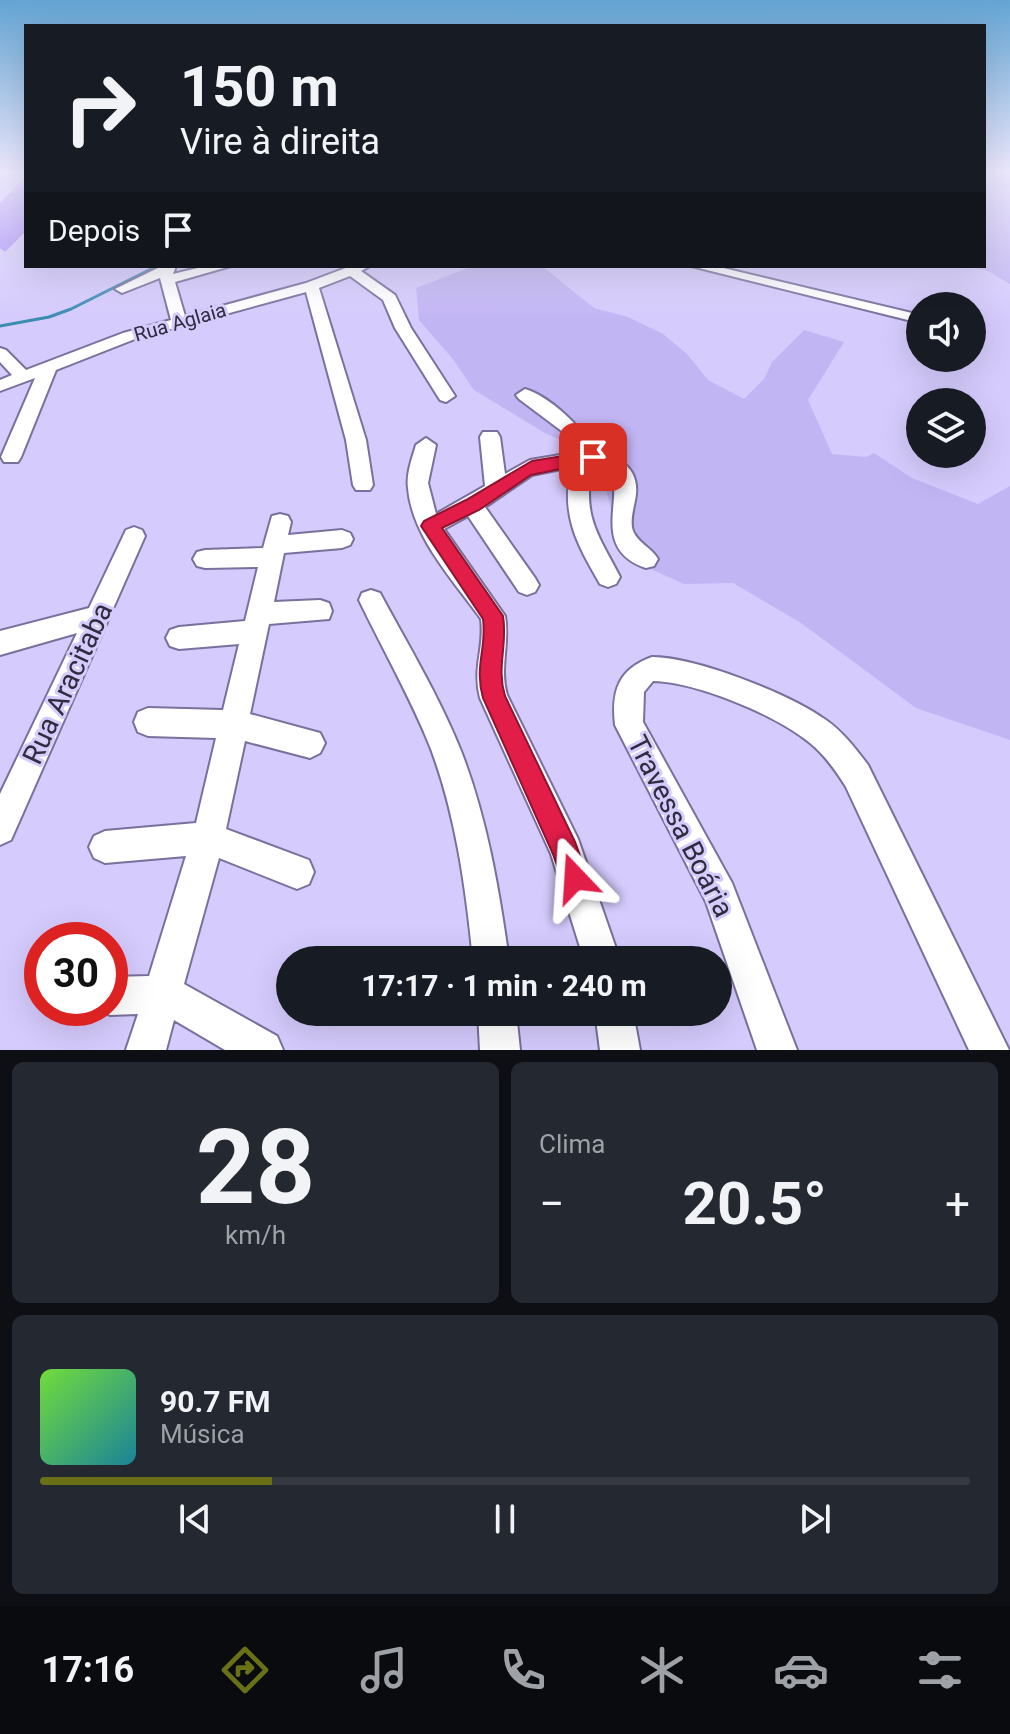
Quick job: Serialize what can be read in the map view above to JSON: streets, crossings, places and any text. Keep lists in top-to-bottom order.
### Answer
{
  "streets": {
    "street": ["Rua Aglaia", "Rua Aracitaba", "Travessa Boária"]
  },
  "page": {
    "turn": ["150 m", "Vire à direita"],
    "then": "Depois",
    "limit": "30",
    "trip": "17:17 · 1 min · 240 m",
    "tile": [
      ["28", "km/h"],
      "Clima"
    ],
    "heat": ["−", "20.5°", "+"],
    "song": ["90.7 FM", "Música"],
    "tabs": "17:16"
  }
}
